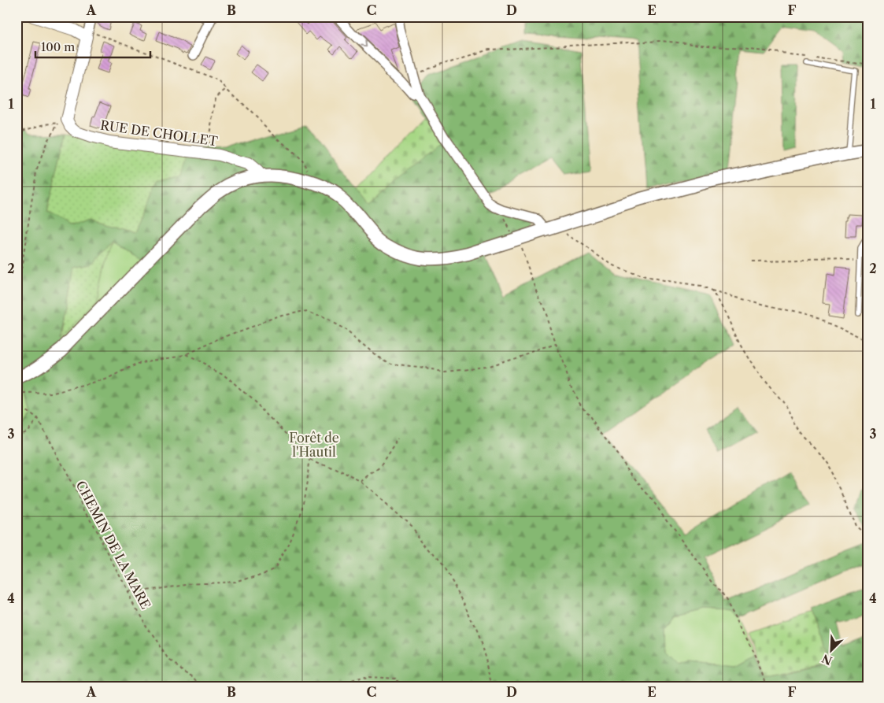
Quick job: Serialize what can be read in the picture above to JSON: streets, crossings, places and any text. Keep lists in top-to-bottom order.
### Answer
{
  "streets": {
    "street": ["RUE DE CHOLLET"],
    "path": ["CHEMIN DE LA MARE"]
  },
  "parks": ["Forêt de l'Hautil"],
  "scale_bar": "100 m",
  "north": "bottom left",
  "grid": {
    "columns": [
      "A",
      "B",
      "C",
      "D",
      "E",
      "F"
    ],
    "rows": [
      "1",
      "2",
      "3",
      "4"
    ]
  }
}
